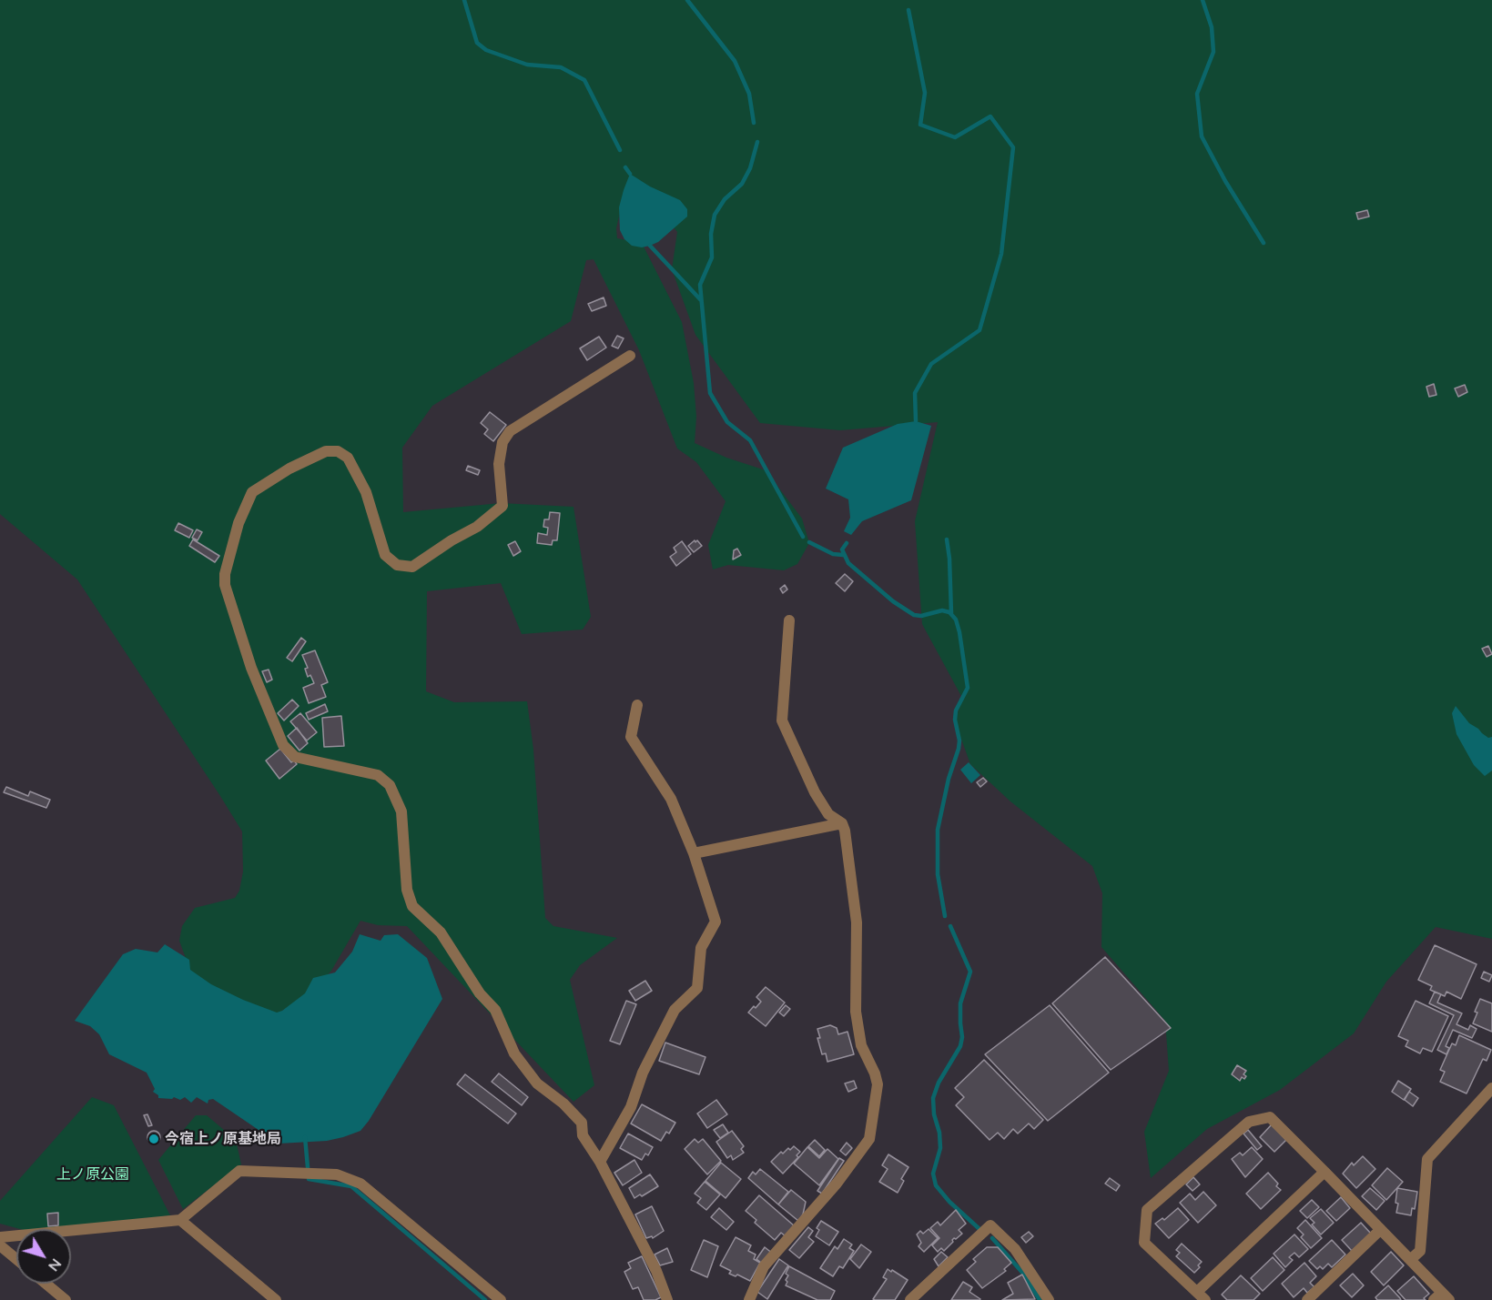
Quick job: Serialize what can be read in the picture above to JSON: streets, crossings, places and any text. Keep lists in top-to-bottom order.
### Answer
{
  "parks": ["上ノ原公園"],
  "places": ["今宿上ノ原基地局"],
  "north": "bottom right"
}
